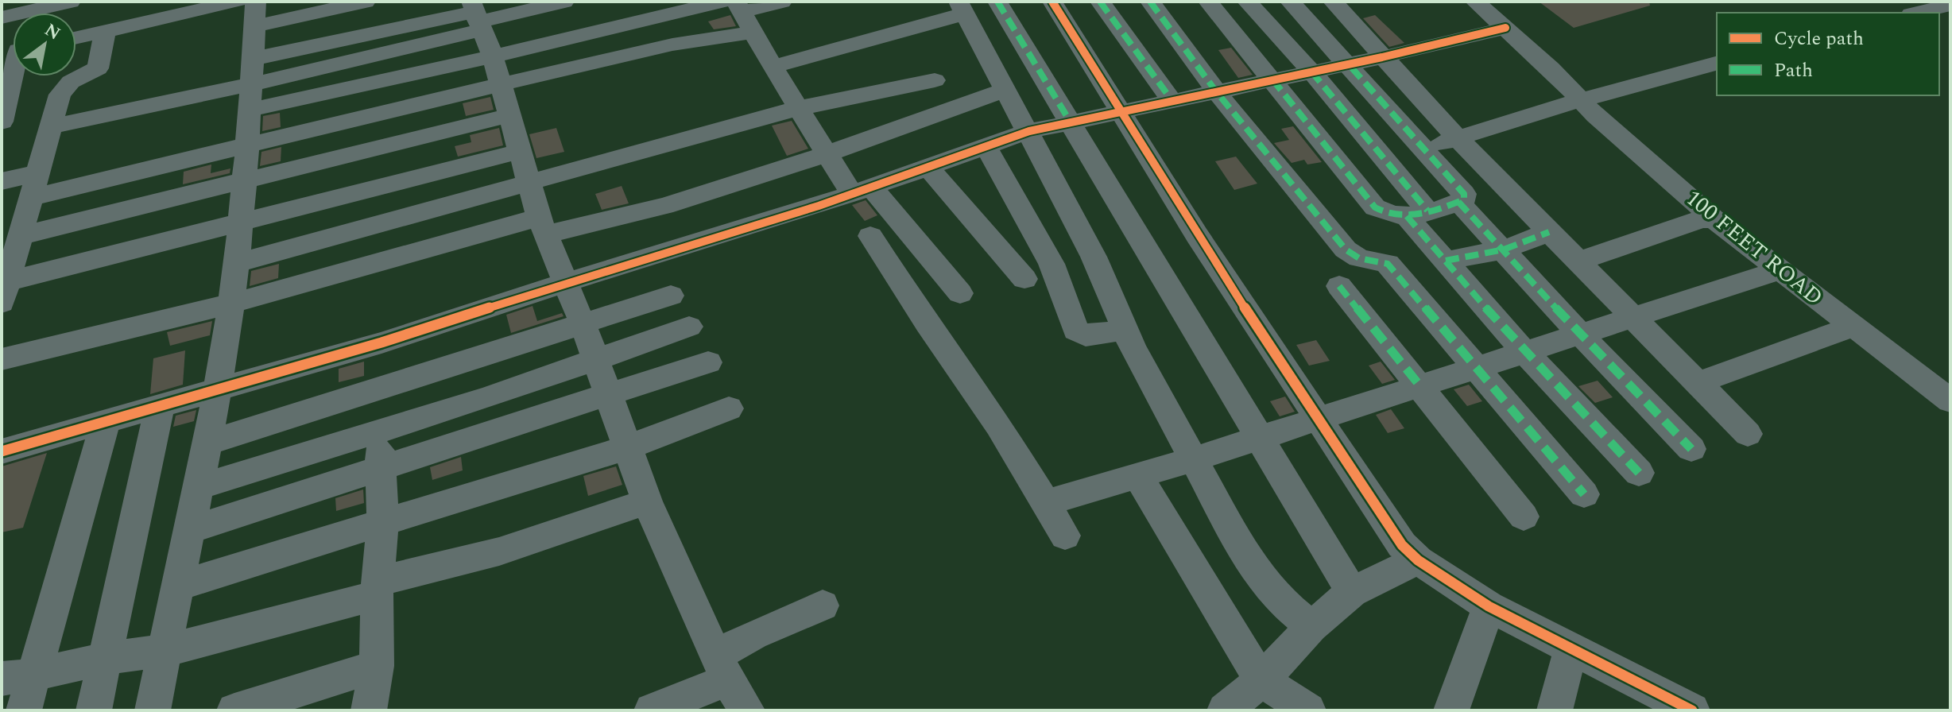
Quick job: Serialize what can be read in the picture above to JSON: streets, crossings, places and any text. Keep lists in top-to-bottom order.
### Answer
{
  "streets": {
    "street": ["100 FEET ROAD"]
  },
  "legend": ["Cycle path", "Path"],
  "north": "top right"
}
